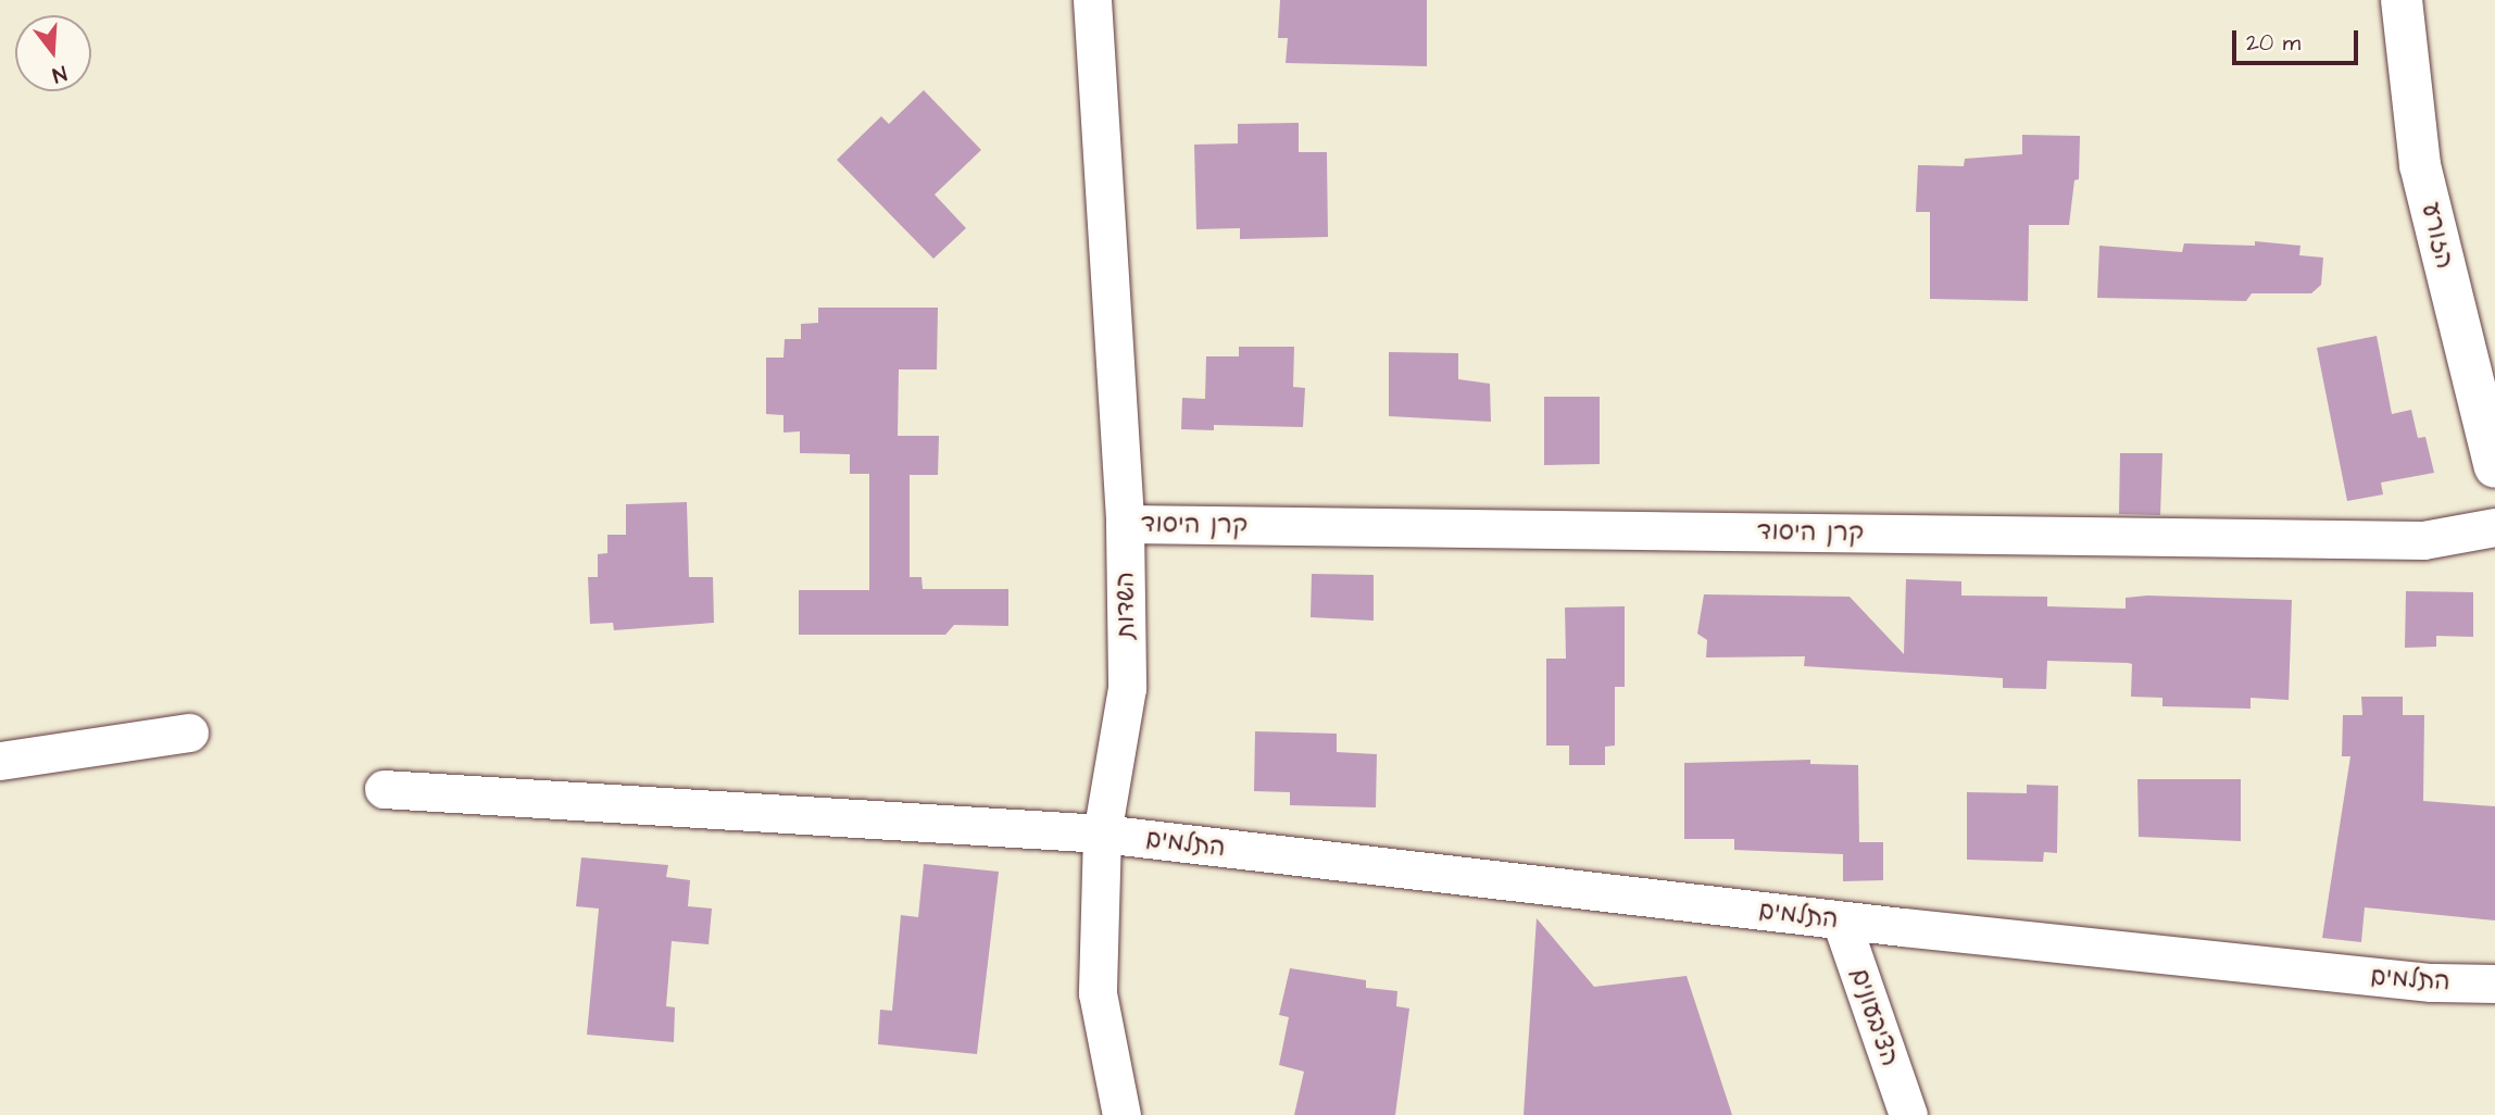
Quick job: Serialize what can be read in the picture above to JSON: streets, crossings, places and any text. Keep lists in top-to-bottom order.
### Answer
{
  "streets": {
    "street": [
      "הזורע",
      "קרן היסוד",
      "השדות",
      "התלמים",
      "הציבעונים"
    ]
  },
  "crossings": [
    ["קרן היסוד", "השדות"],
    ["השדות", "התלמים"],
    ["התלמים", "הציבעונים"]
  ],
  "scale_bar": "20 m",
  "north": "bottom"
}
